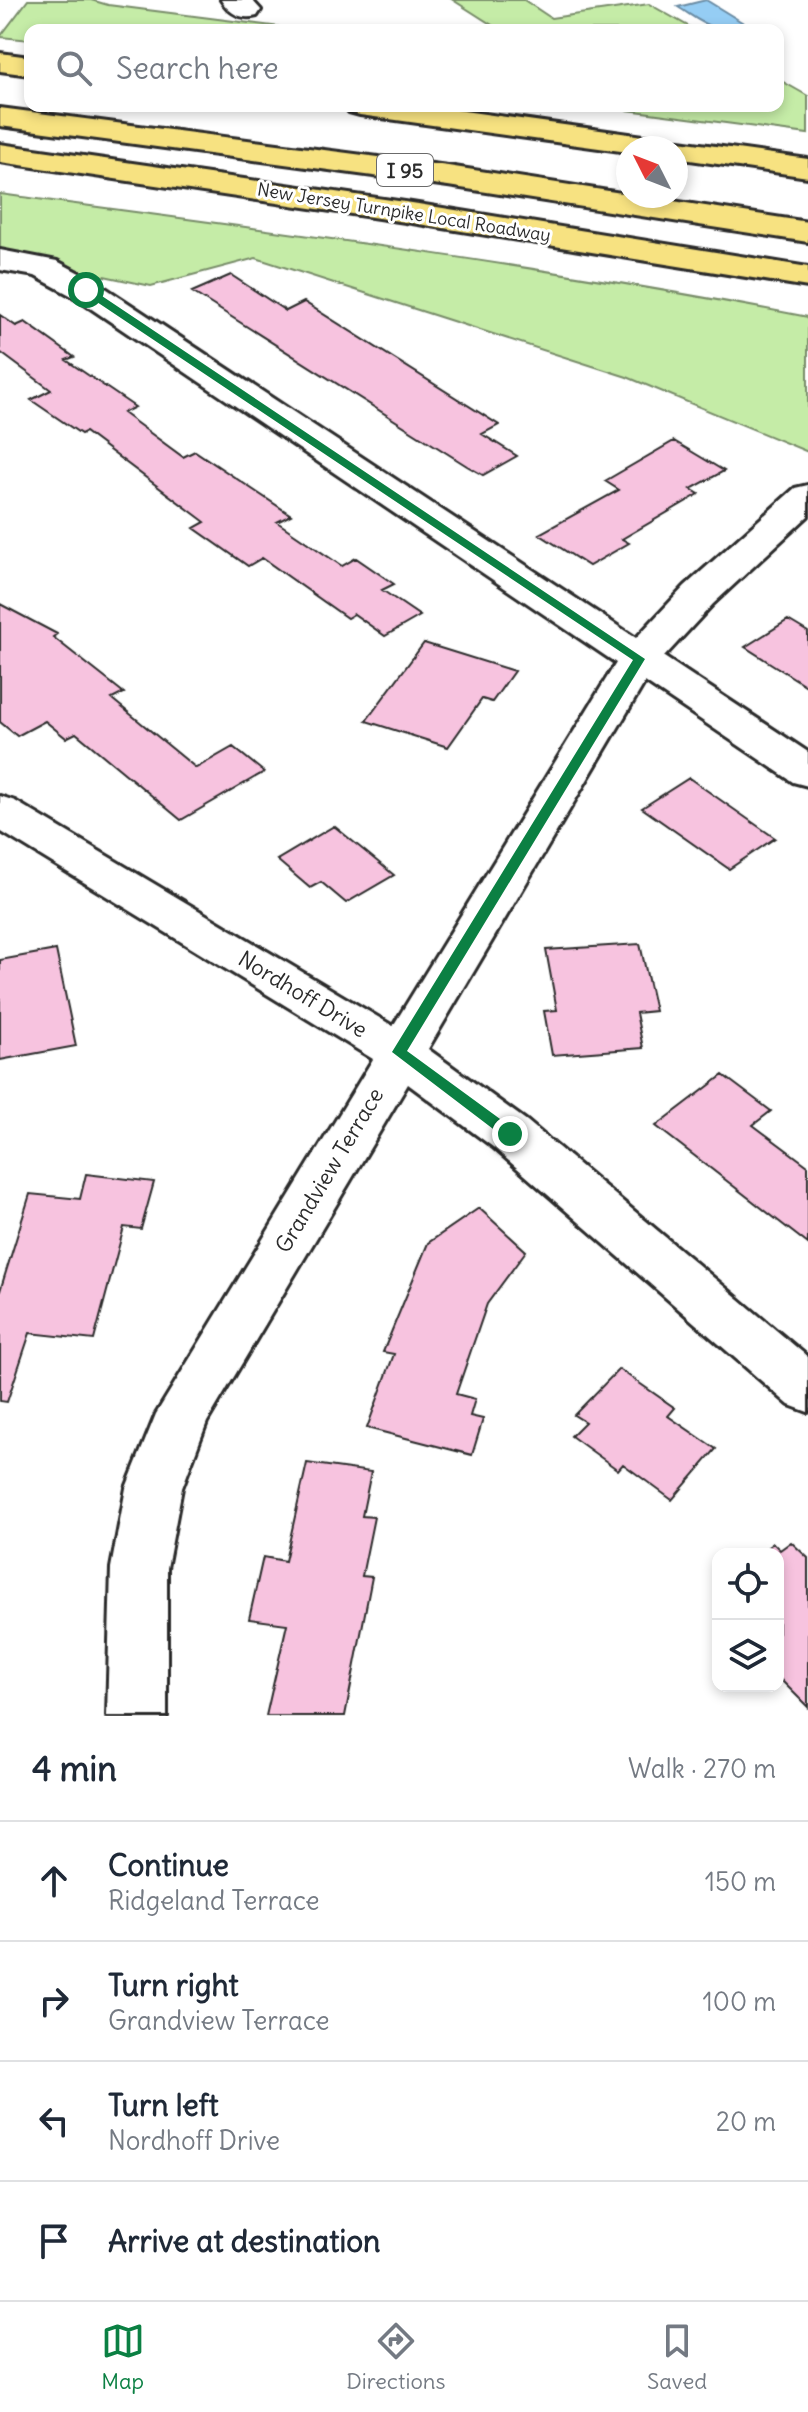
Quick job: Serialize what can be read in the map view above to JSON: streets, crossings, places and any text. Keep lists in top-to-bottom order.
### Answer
{
  "streets": {
    "highway": ["I 95", "New Jersey Turnpike Local Roadway"],
    "street": ["Nordhoff Drive", "Grandview Terrace"]
  },
  "crossings": [
    ["Nordhoff Drive", "Grandview Terrace"]
  ],
  "north": "top left",
  "page": {
    "search": "Search here",
    "heading": ["4 min", "Walk · 270 m"],
    "list": [
      ["Continue", "Ridgeland Terrace", "150 m"],
      ["Turn right", "Grandview Terrace", "100 m"],
      ["Turn left", "Nordhoff Drive", "20 m"],
      "Arrive at destination"
    ],
    "nav": ["Map", "Directions", "Saved"]
  }
}
